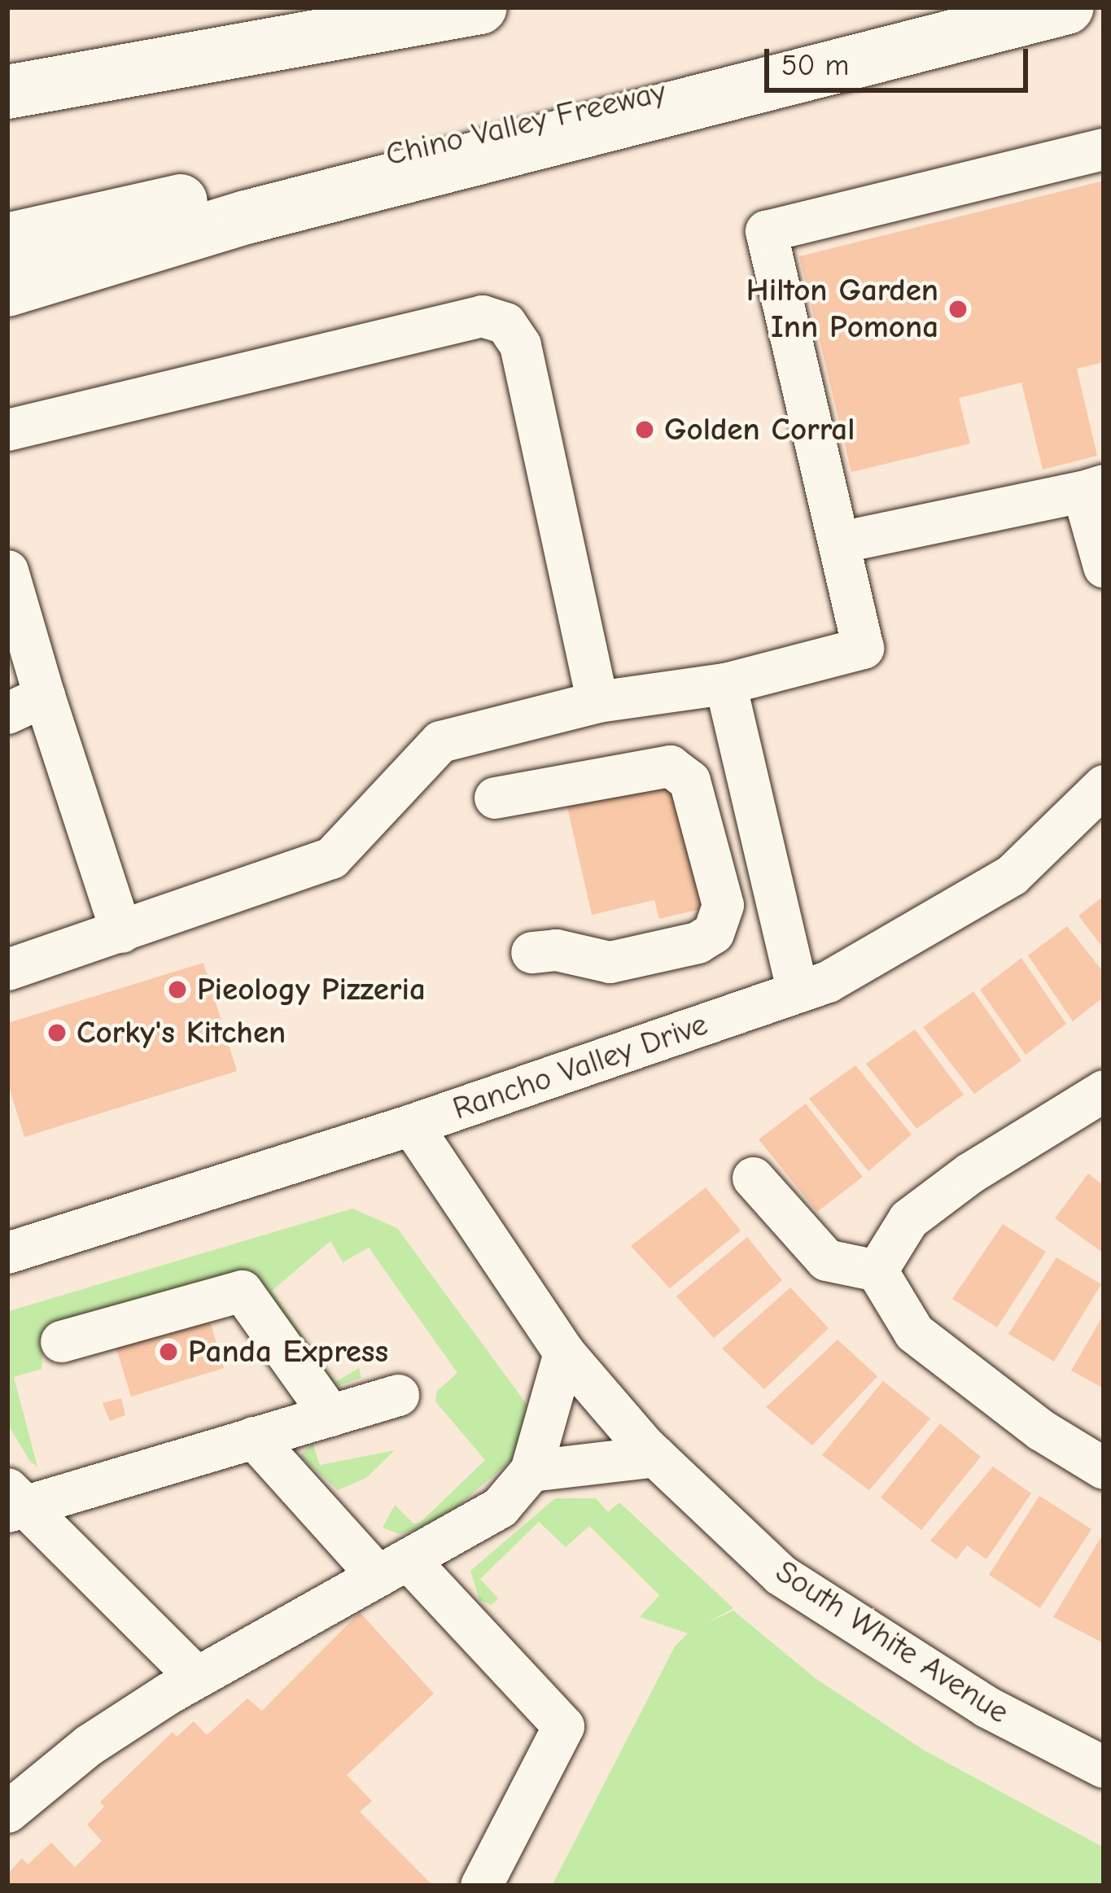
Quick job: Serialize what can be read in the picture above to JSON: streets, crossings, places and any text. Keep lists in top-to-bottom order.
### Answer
{
  "streets": {
    "highway": ["Chino Valley Freeway"],
    "street": ["Rancho Valley Drive", "South White Avenue"]
  },
  "crossings": [
    ["Rancho Valley Drive", "South White Avenue"]
  ],
  "places": [
    "Hilton Garden Inn Pomona",
    "Golden Corral",
    "Pieology Pizzeria",
    "Corky's Kitchen",
    "Panda Express"
  ],
  "scale_bar": "50 m"
}
